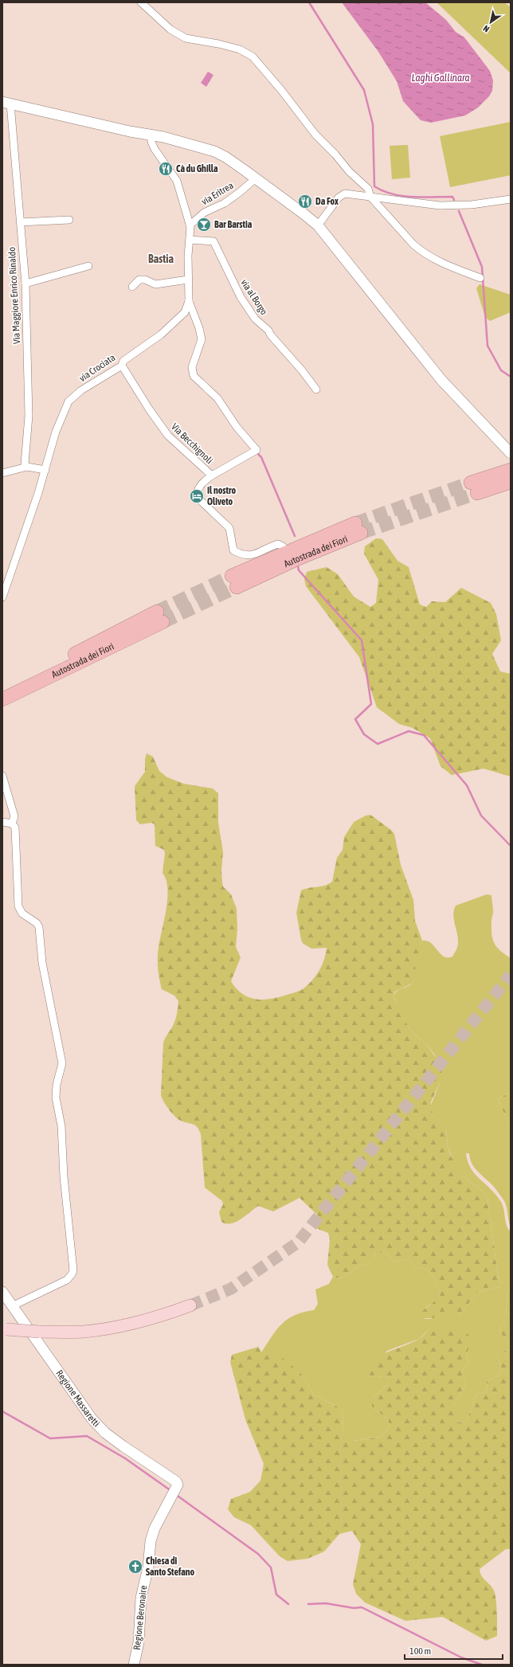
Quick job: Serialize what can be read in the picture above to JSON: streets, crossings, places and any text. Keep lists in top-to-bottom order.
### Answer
{
  "streets": {
    "highway": ["Autostrada dei Fiori"],
    "main road": ["Regione Massaretti", "Regione Beronaire"],
    "street": [
      "via Eritrea",
      "Via Maggiore Enrico Rinaldo",
      "via al Borgo",
      "via Crociata",
      "Via Becchignoli"
    ]
  },
  "crossings": [
    ["via Crociata", "Via Becchignoli"],
    ["Regione Massaretti", "Regione Beronaire"]
  ],
  "districts": ["Bastia"],
  "water": ["Laghi Gallinara"],
  "places": {
    "restaurant": ["Cà du Ghilla", "Da Fox"],
    "bar": ["Bar Barstia"],
    "hotel": ["Il nostro Oliveto"],
    "church": ["Chiesa di Santo Stefano"]
  },
  "scale_bar": "100 m",
  "north": "bottom left"
}
